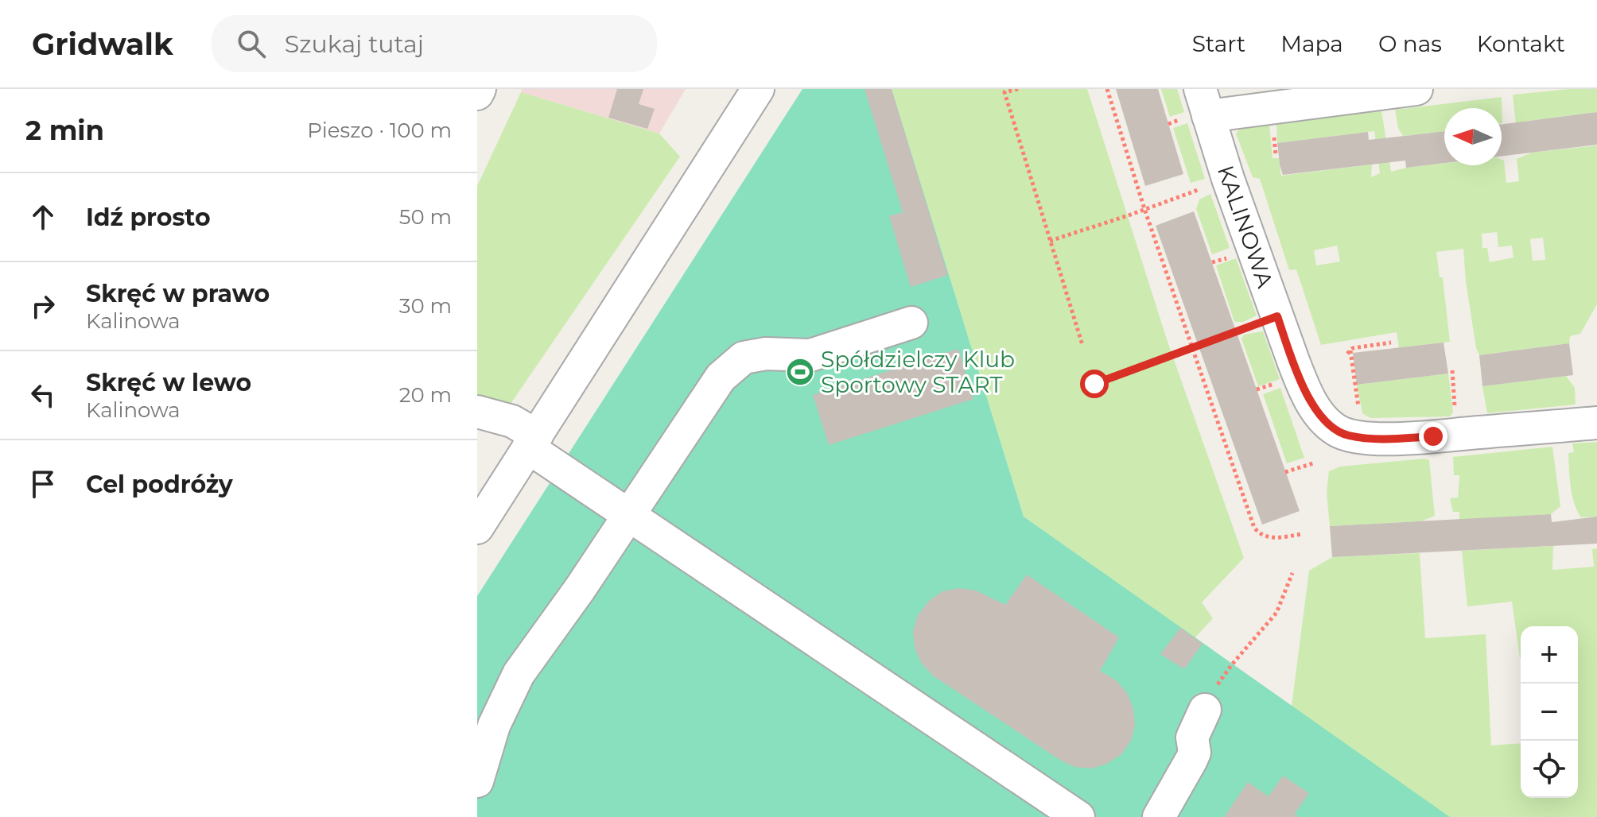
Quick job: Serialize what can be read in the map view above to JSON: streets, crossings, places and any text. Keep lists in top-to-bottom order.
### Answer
{
  "streets": {
    "street": ["KALINOWA"]
  },
  "places": {
    "sports": ["Spółdzielczy Klub Sportowy START"]
  },
  "north": "left",
  "page": {
    "header": "Gridwalk",
    "search": "Szukaj tutaj",
    "nav": [
      "Start",
      "Mapa",
      "O nas",
      "Kontakt"
    ],
    "heading": ["2 min", "Pieszo · 100 m"],
    "list": [
      ["Idź prosto", "50 m"],
      ["Skręć w prawo", "Kalinowa", "30 m"],
      ["Skręć w lewo", "Kalinowa", "20 m"],
      "Cel podróży"
    ],
    "map_buttons": ["+", "−"]
  }
}
